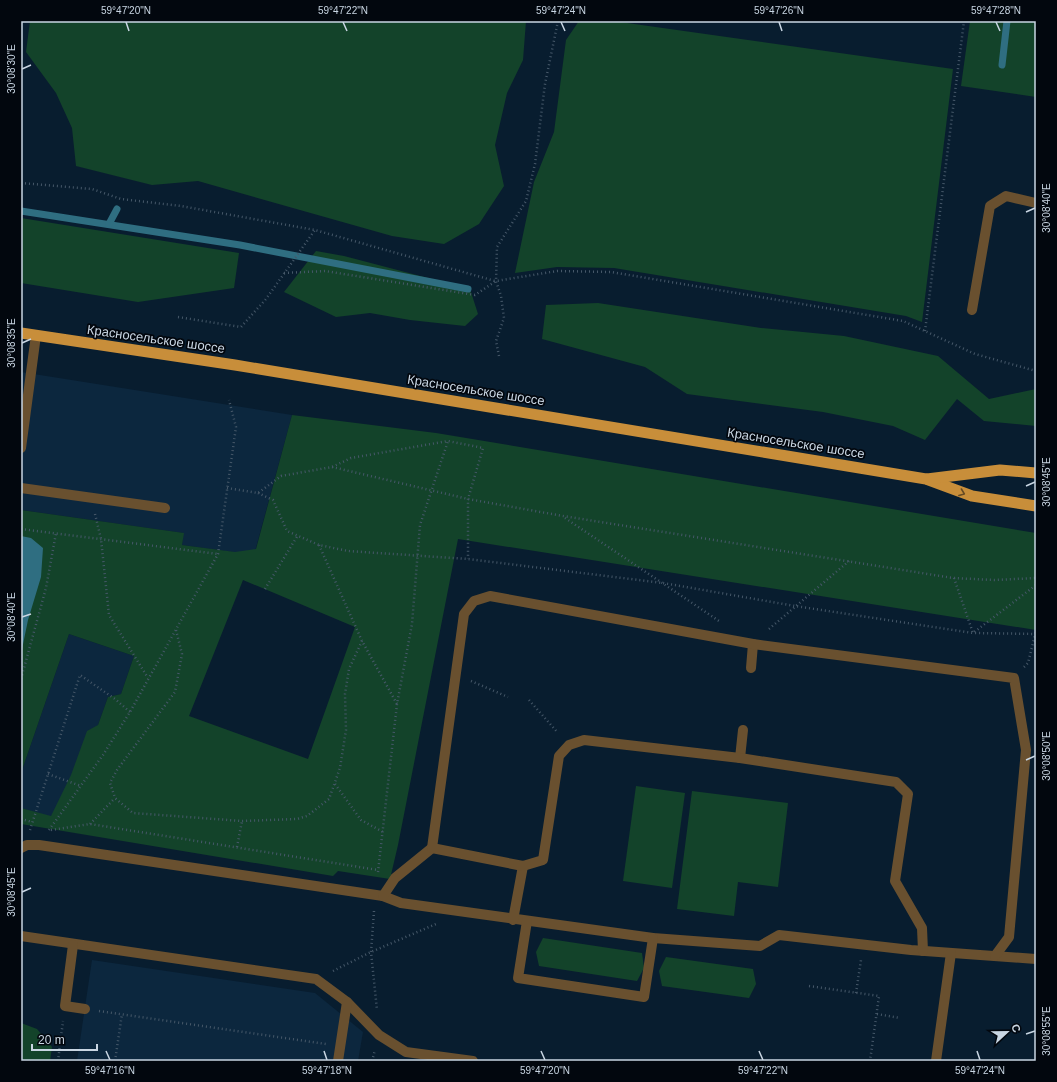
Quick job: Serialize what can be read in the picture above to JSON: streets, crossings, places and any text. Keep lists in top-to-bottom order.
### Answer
{
  "streets": {
    "highway": ["Красносельское шоссе"]
  },
  "scale_bar": "20 m",
  "north": "right",
  "coordinates": [
    "59°47'20\"N",
    "59°47'22\"N",
    "59°47'24\"N",
    "59°47'26\"N",
    "59°47'28\"N",
    "30°08'30\"E",
    "30°08'40\"E",
    "30°08'35\"E",
    "30°08'45\"E",
    "30°08'50\"E",
    "30°08'55\"E",
    "59°47'16\"N",
    "59°47'18\"N"
  ]
}
